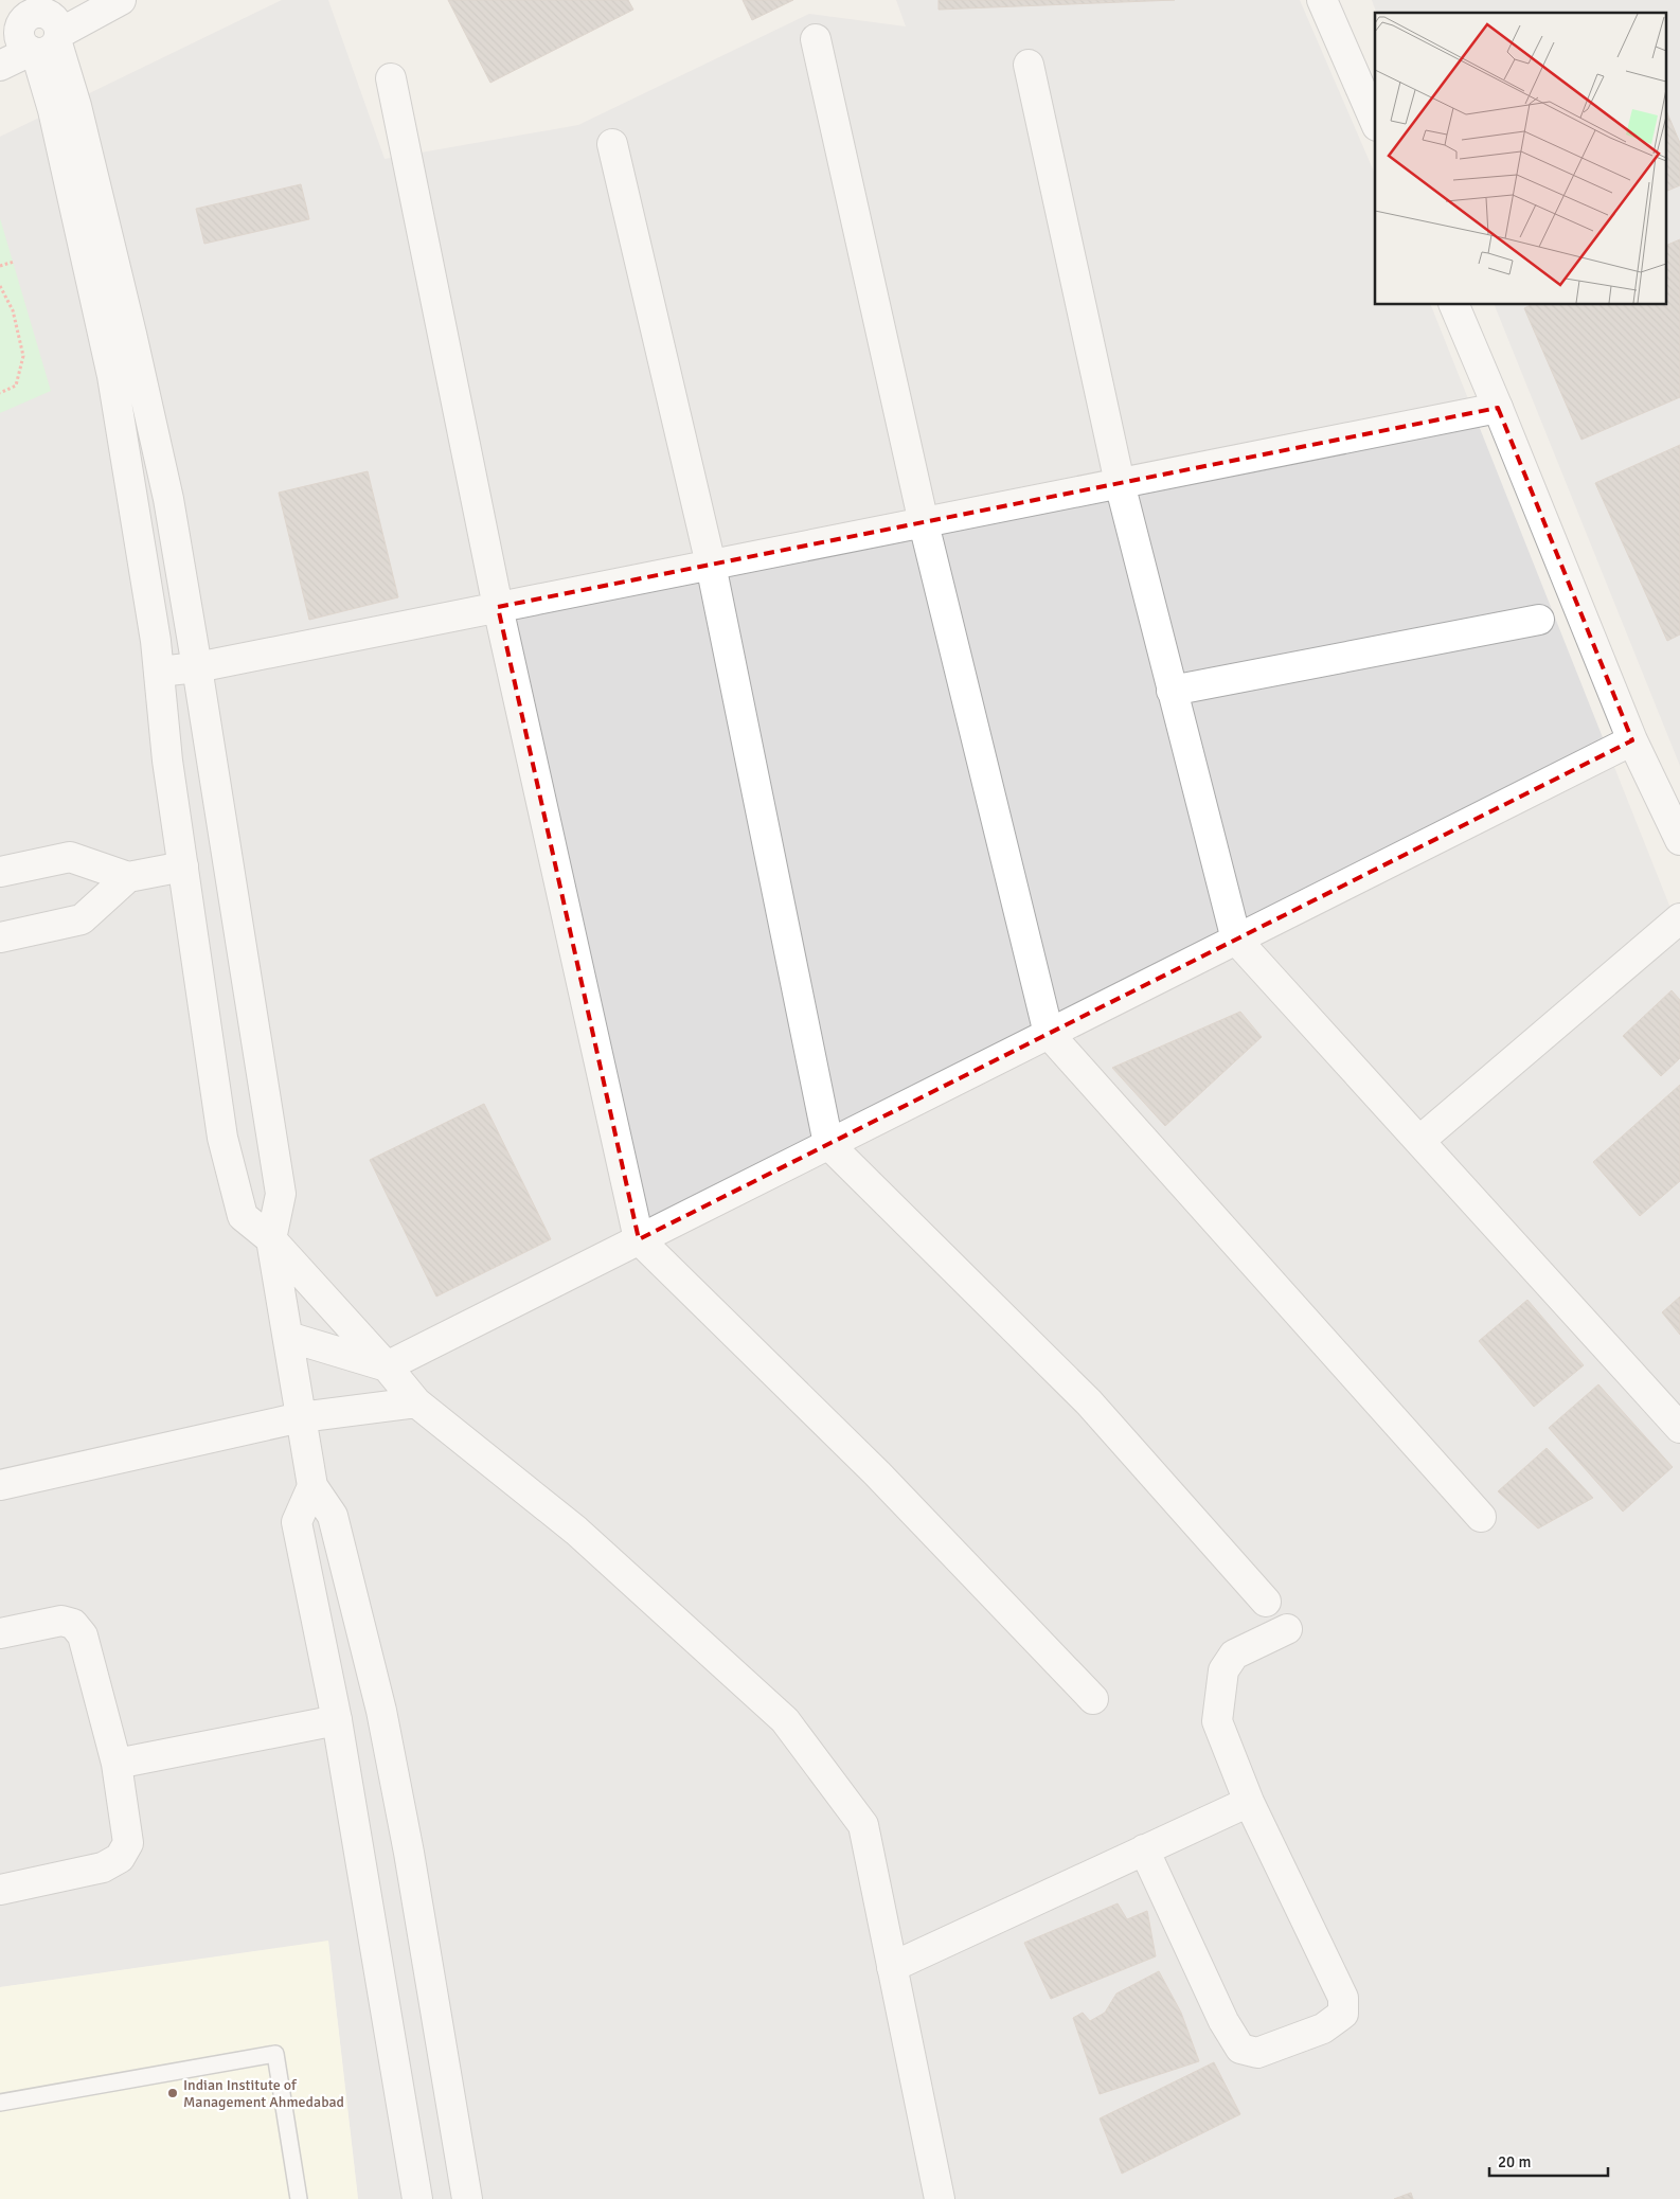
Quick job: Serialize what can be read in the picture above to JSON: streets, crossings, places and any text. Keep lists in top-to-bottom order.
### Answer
{
  "places": ["Indian Institute of Management Ahmedabad"],
  "scale_bar": "20 m"
}
